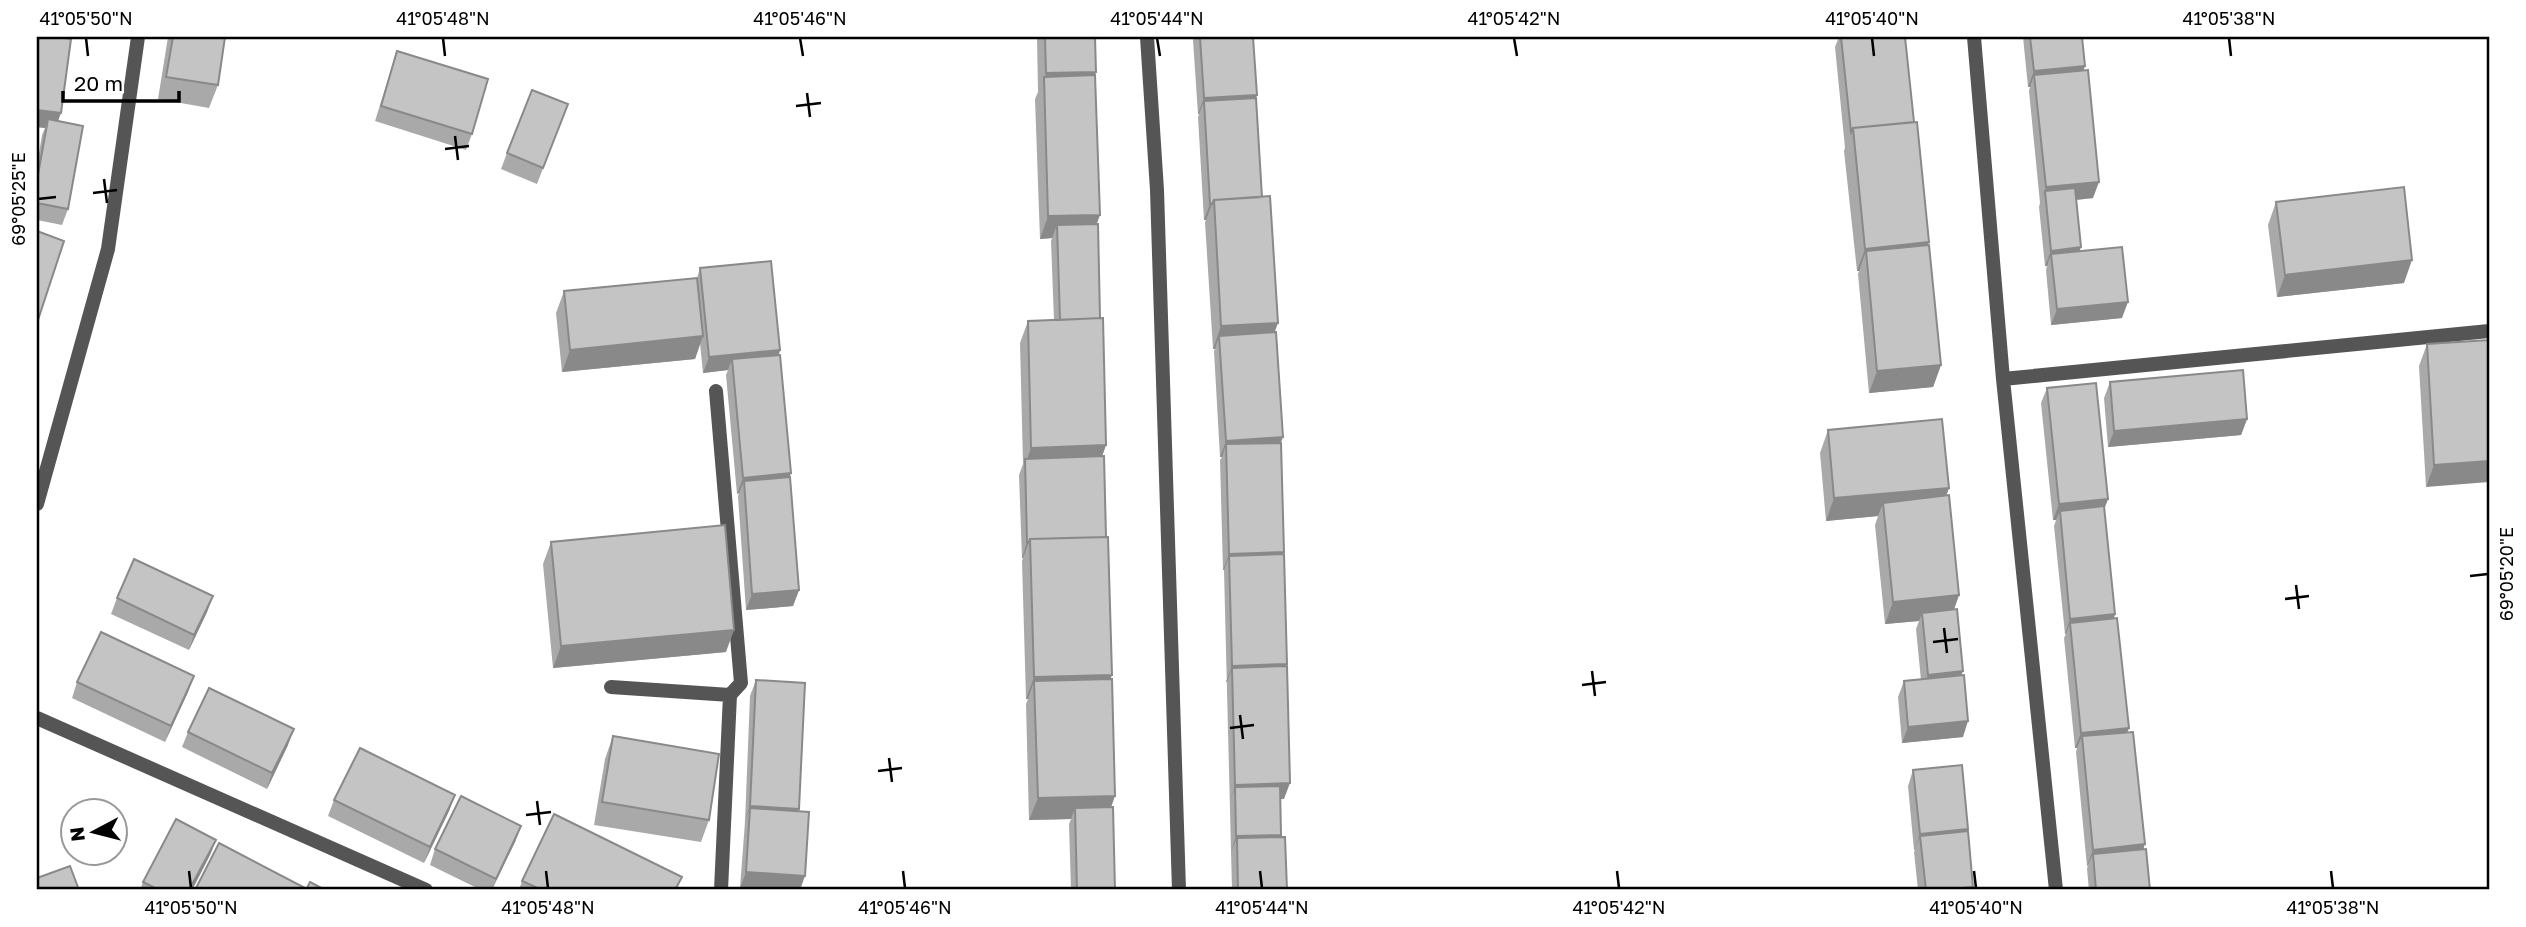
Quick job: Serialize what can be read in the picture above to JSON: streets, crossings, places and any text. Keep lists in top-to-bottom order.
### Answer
{
  "scale_bar": "20 m",
  "north": "left",
  "coordinates": [
    "41°05'50\"N",
    "41°05'48\"N",
    "41°05'46\"N",
    "41°05'44\"N",
    "41°05'42\"N",
    "41°05'40\"N",
    "41°05'38\"N",
    "69°05'25\"E",
    "69°05'20\"E"
  ]
}
